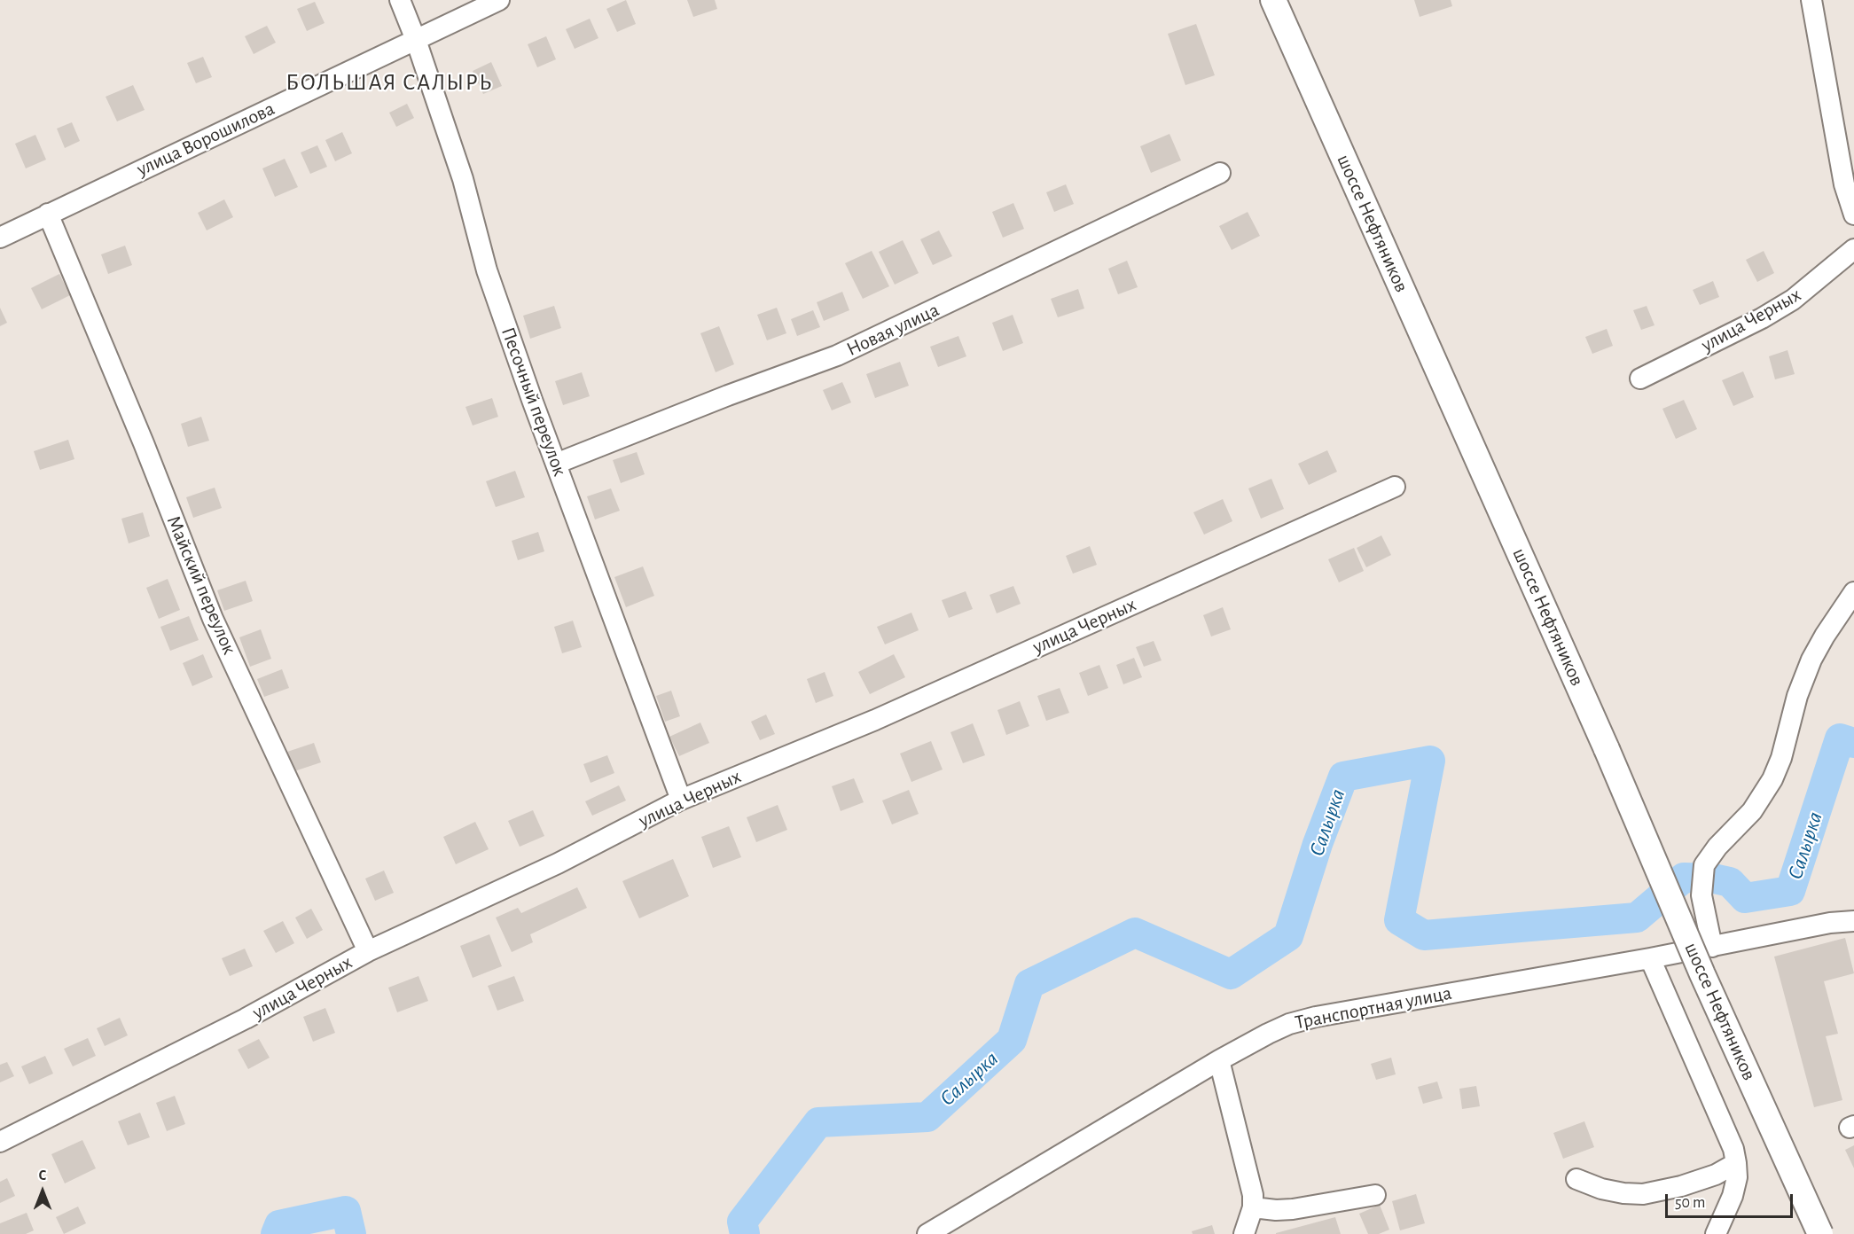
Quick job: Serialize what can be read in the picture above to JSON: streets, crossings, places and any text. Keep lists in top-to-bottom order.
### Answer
{
  "streets": {
    "main road": ["шоссе Нефтяников"],
    "street": [
      "улица Ворошилова",
      "улица Черных",
      "Новая улица",
      "Песочный переулок",
      "Майский переулок",
      "Транспортная улица"
    ]
  },
  "crossings": [
    ["улица Ворошилова", "Песочный переулок"],
    ["улица Ворошилова", "Майский переулок"],
    ["улица Черных", "Песочный переулок"],
    ["улица Черных", "Майский переулок"],
    ["Новая улица", "Песочный переулок"]
  ],
  "districts": ["БОЛЬШАЯ САЛЫРЬ"],
  "water": ["Салырка"],
  "scale_bar": "50 m",
  "north": "top"
}
